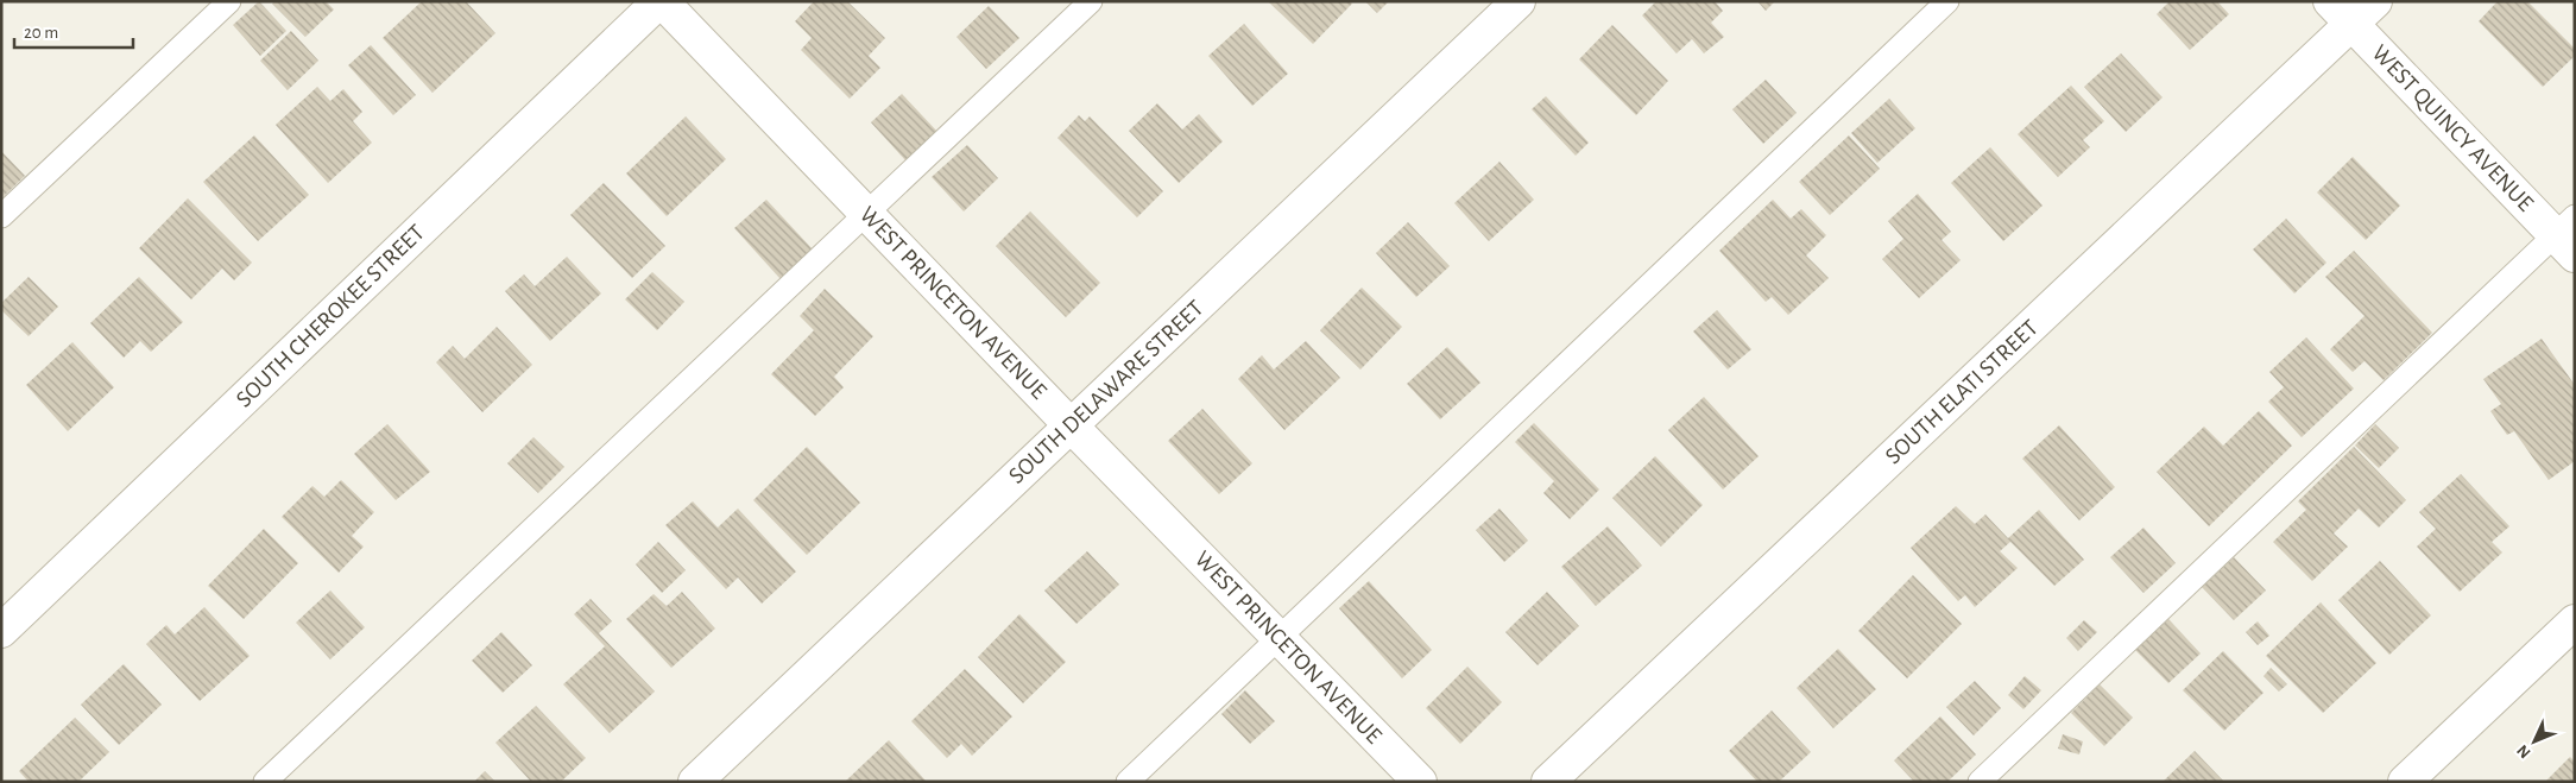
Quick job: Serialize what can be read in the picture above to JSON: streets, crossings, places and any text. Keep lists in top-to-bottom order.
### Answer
{
  "streets": {
    "street": [
      "WEST QUINCY AVENUE",
      "WEST PRINCETON AVENUE",
      "SOUTH CHEROKEE STREET",
      "SOUTH DELAWARE STREET",
      "SOUTH ELATI STREET"
    ]
  },
  "crossings": [
    ["WEST QUINCY AVENUE", "SOUTH ELATI STREET"],
    ["WEST PRINCETON AVENUE", "SOUTH CHEROKEE STREET"],
    ["WEST PRINCETON AVENUE", "SOUTH DELAWARE STREET"]
  ],
  "scale_bar": "20 m",
  "north": "bottom left"
}
